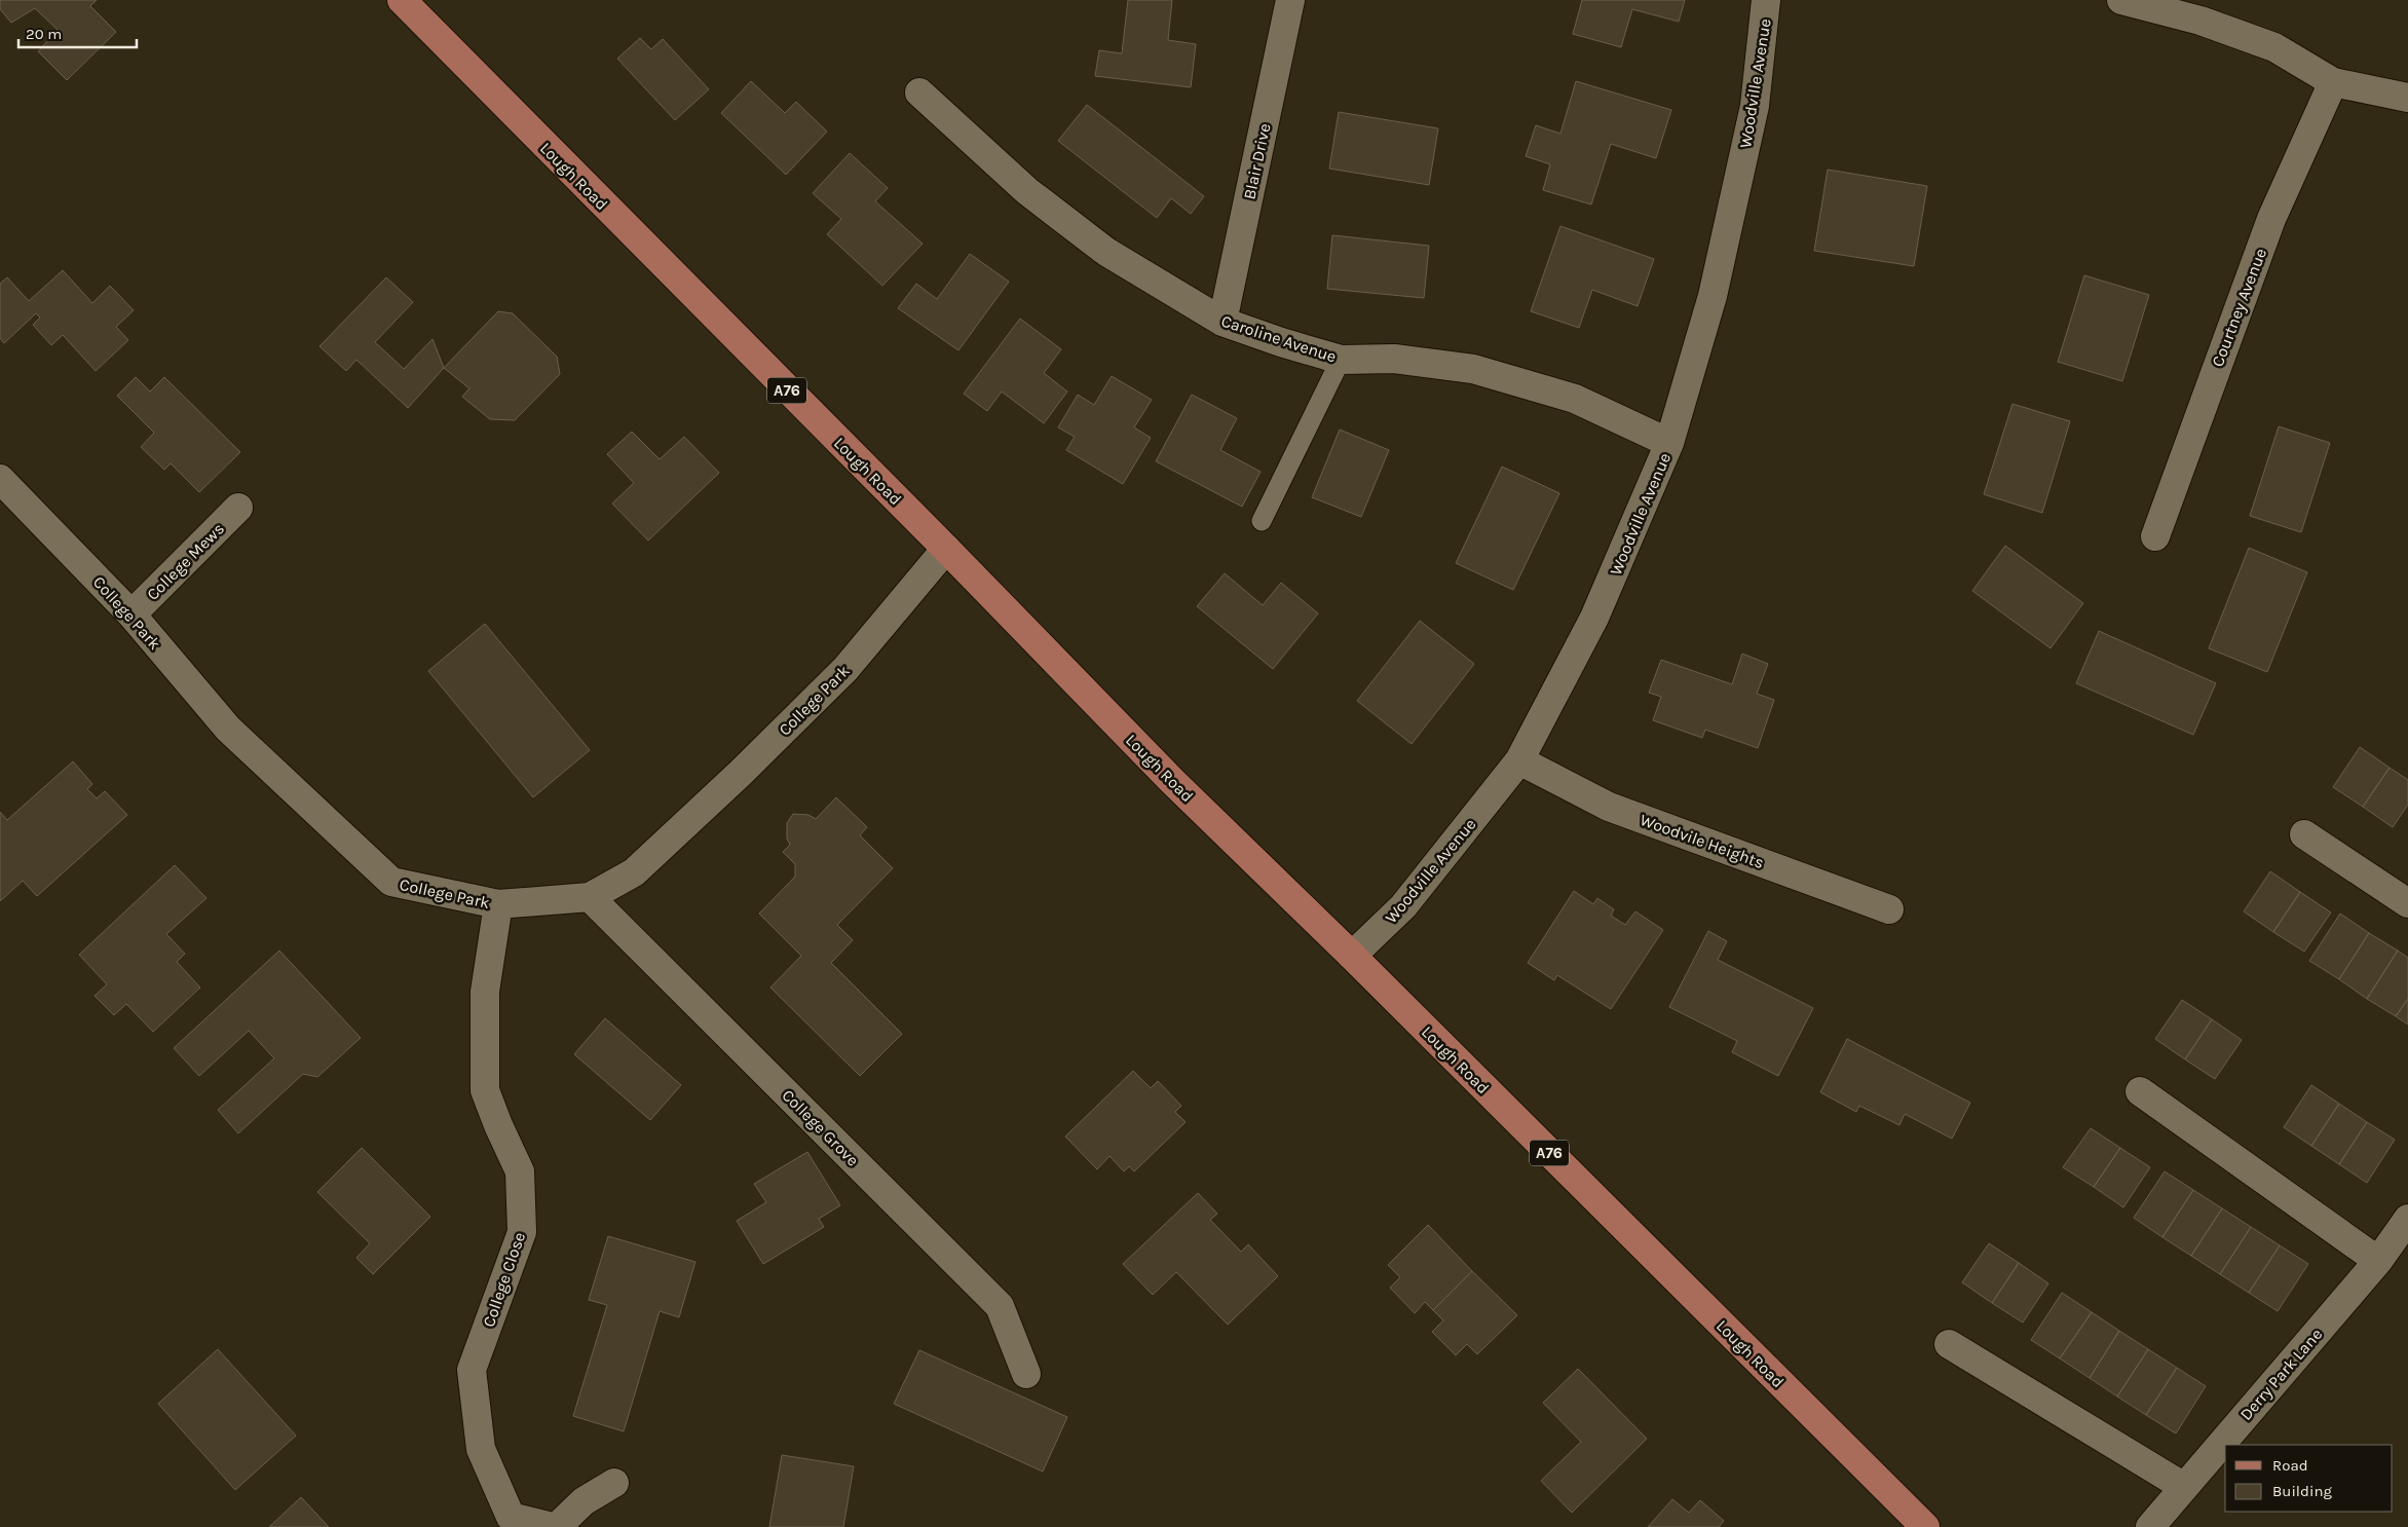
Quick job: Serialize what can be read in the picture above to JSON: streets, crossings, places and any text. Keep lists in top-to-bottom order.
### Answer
{
  "streets": {
    "main road": ["Lough Road", "A76"],
    "street": [
      "Woodville Avenue",
      "Blair Drive",
      "Courtney Avenue",
      "Caroline Avenue",
      "College Mews",
      "College Park",
      "Woodvile Heights",
      "College Grove",
      "College Close",
      "Derry Park Lane"
    ]
  },
  "crossings": [
    ["Woodville Avenue", "Lough Road"],
    ["Woodville Avenue", "Caroline Avenue"],
    ["Woodville Avenue", "Woodvile Heights"],
    ["Blair Drive", "Caroline Avenue"],
    ["Lough Road", "College Park"],
    ["College Mews", "College Park"],
    ["College Park", "College Grove"],
    ["College Park", "College Close"]
  ],
  "legend": ["Road", "Building"],
  "scale_bar": "20 m"
}
